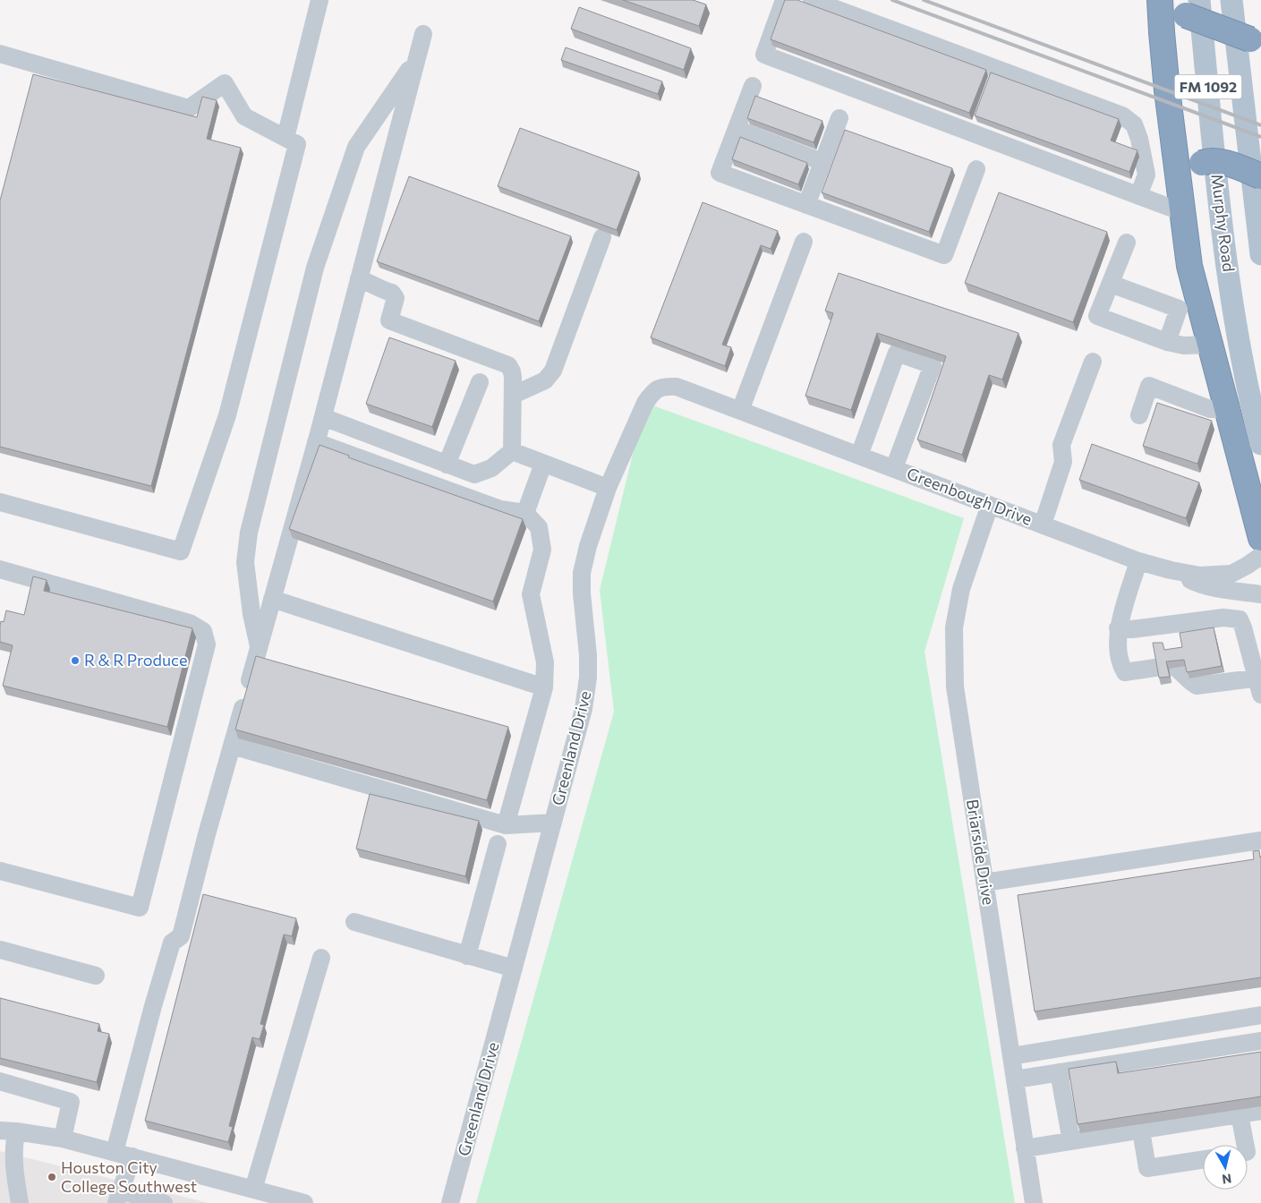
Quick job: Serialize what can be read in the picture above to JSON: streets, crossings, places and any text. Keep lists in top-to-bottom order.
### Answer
{
  "streets": {
    "main road": ["FM 1092", "Murphy Road"],
    "street": ["Greenbough Drive", "Greenland Drive", "Briarside Drive"]
  },
  "crossings": [
    ["Greenbough Drive", "Greenland Drive"],
    ["Greenbough Drive", "Briarside Drive"]
  ],
  "places": ["R & R Produce", "Houston City College Southwest"],
  "north": "bottom"
}
